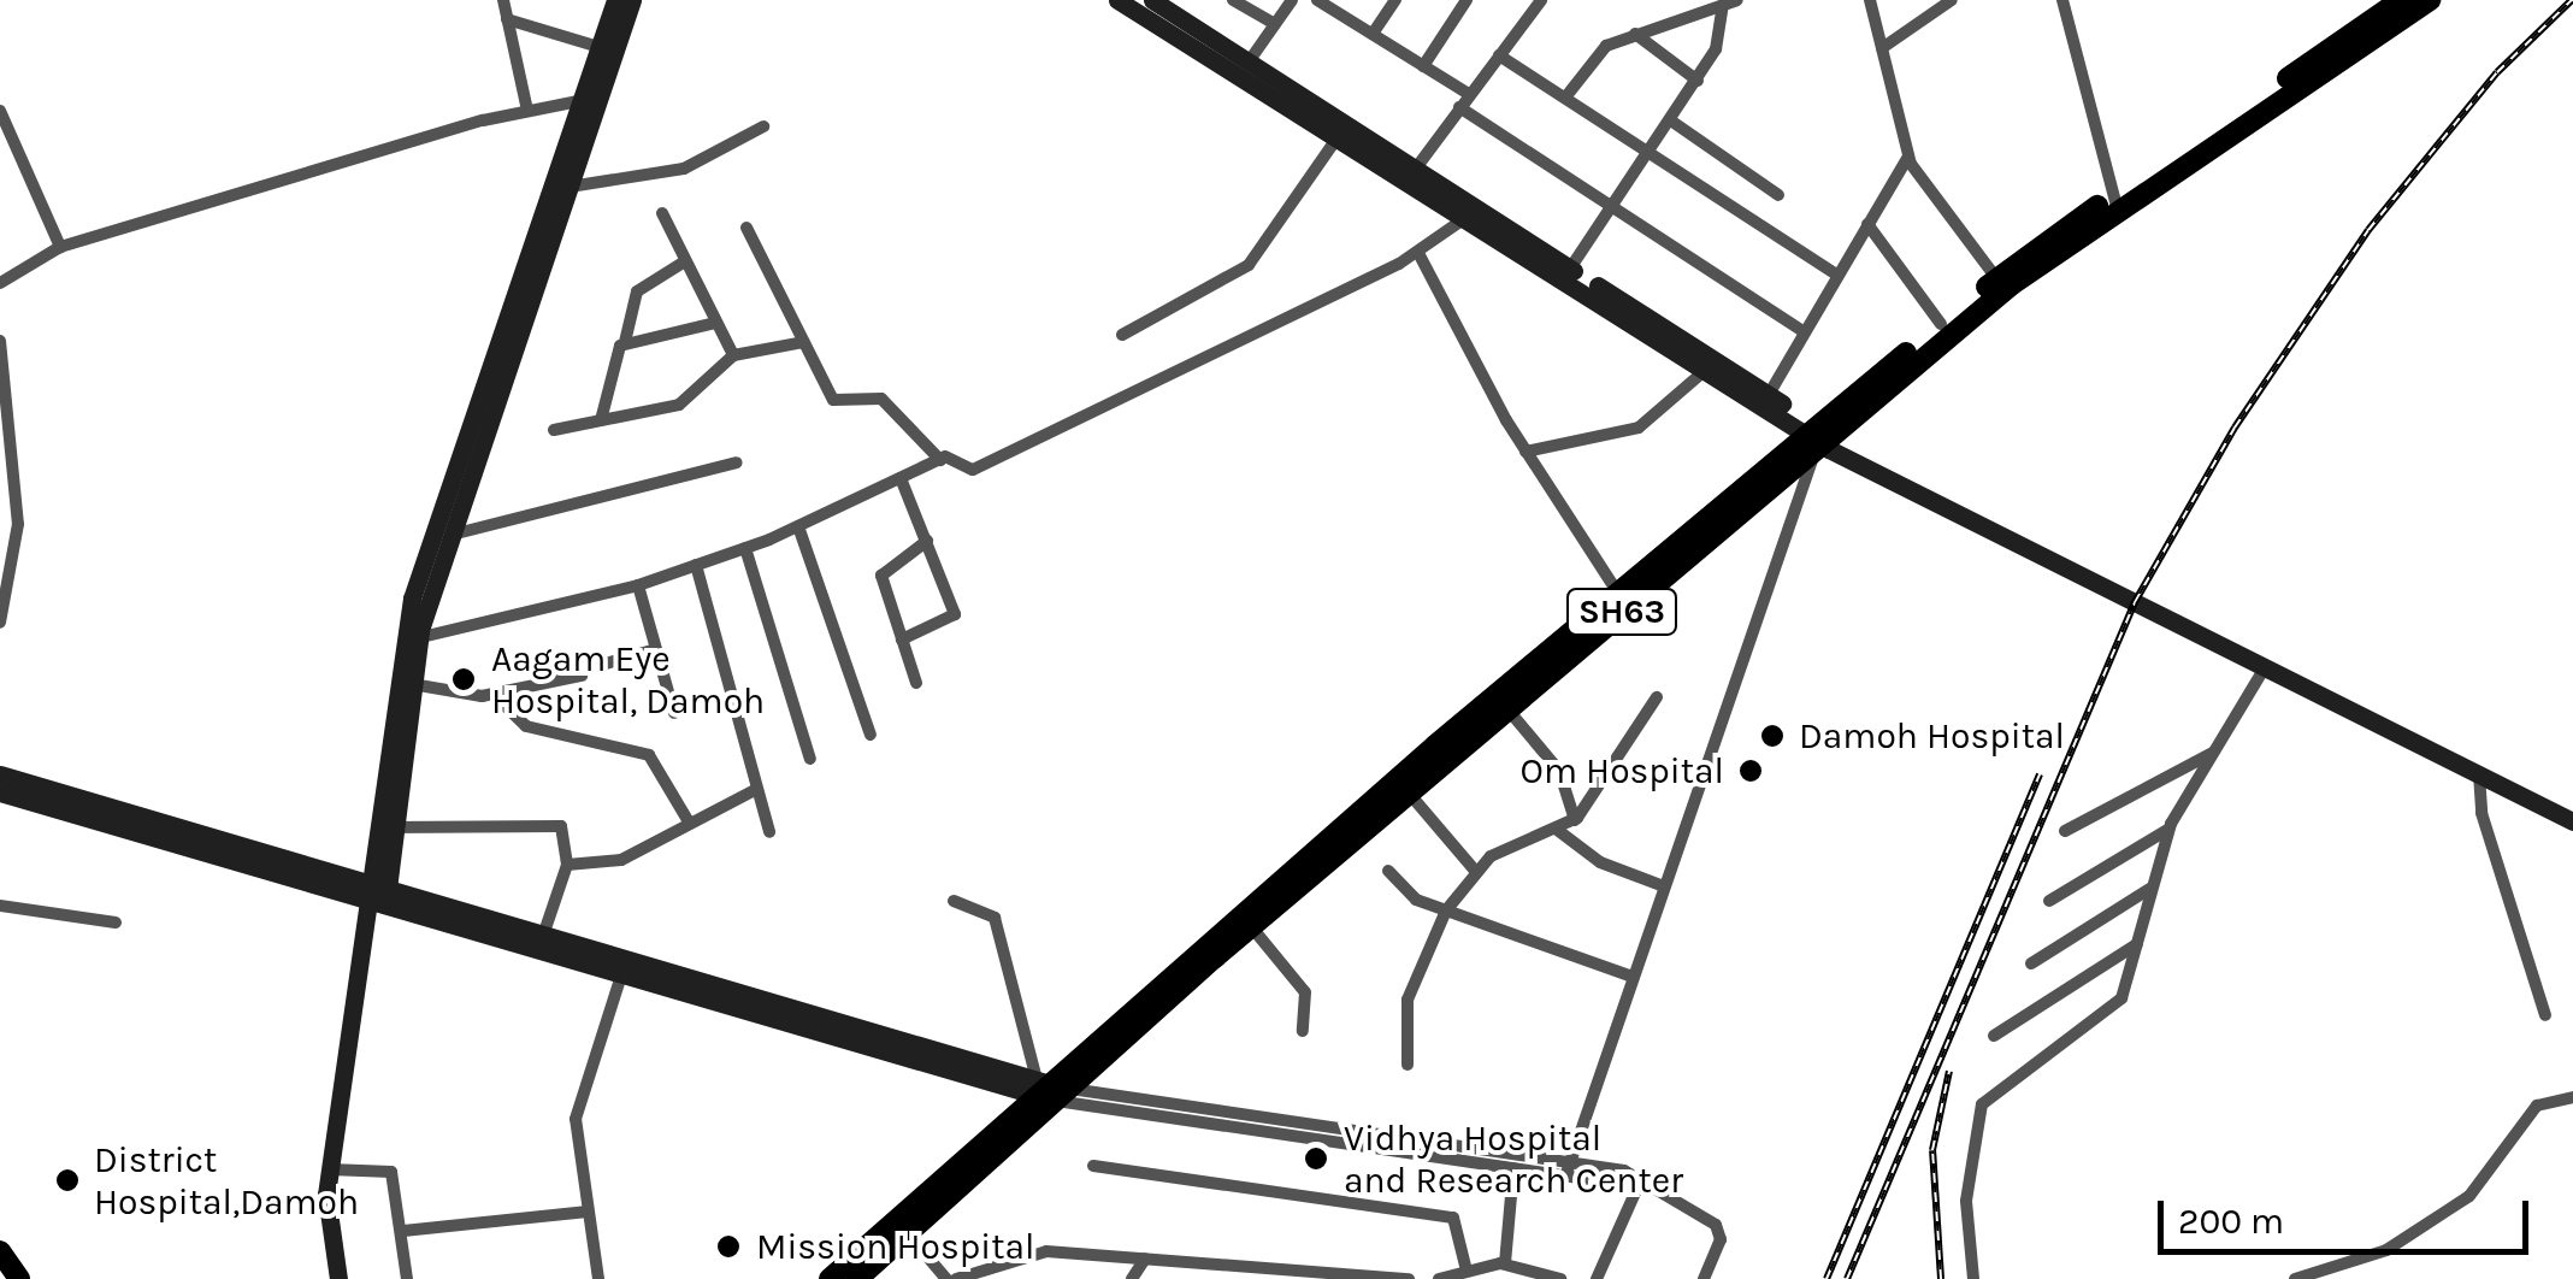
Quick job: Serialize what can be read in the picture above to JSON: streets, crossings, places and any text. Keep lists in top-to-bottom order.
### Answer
{
  "streets": {
    "main road": ["SH63"]
  },
  "places": [
    "Aagam Eye Hospital, Damoh",
    "Damoh Hospital",
    "Om Hospital",
    "Vidhya Hospital and Research Center",
    "District Hospital,Damoh",
    "Mission Hospital"
  ],
  "scale_bar": "200 m"
}
